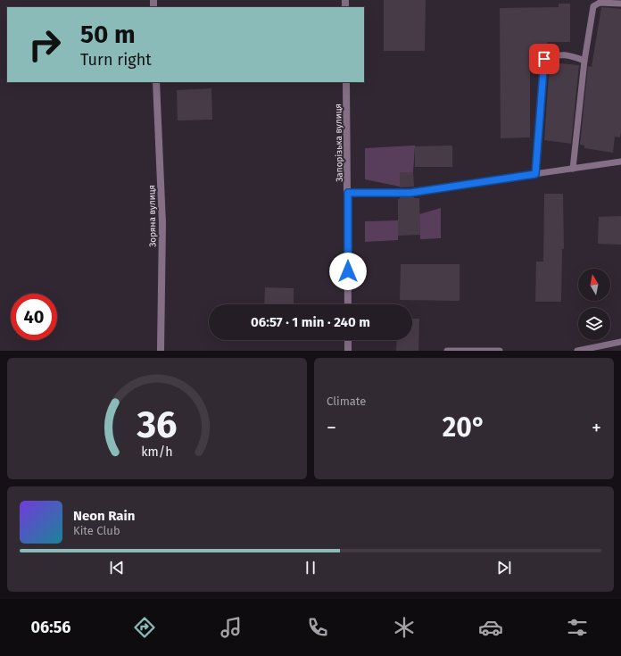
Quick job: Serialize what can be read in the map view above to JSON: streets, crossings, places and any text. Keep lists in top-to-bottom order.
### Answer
{
  "streets": {
    "street": ["Запорізька вулиця", "Зоряна вулиця"]
  },
  "north": "top",
  "page": {
    "turn": ["50 m", "Turn right"],
    "limit": "40",
    "trip": "06:57 · 1 min · 240 m",
    "tile": "Climate",
    "heat": ["−", "20°", "+"],
    "song": ["Neon Rain", "Kite Club"],
    "tabs": "06:56",
    "gauge": ["36", "km/h"]
  }
}
